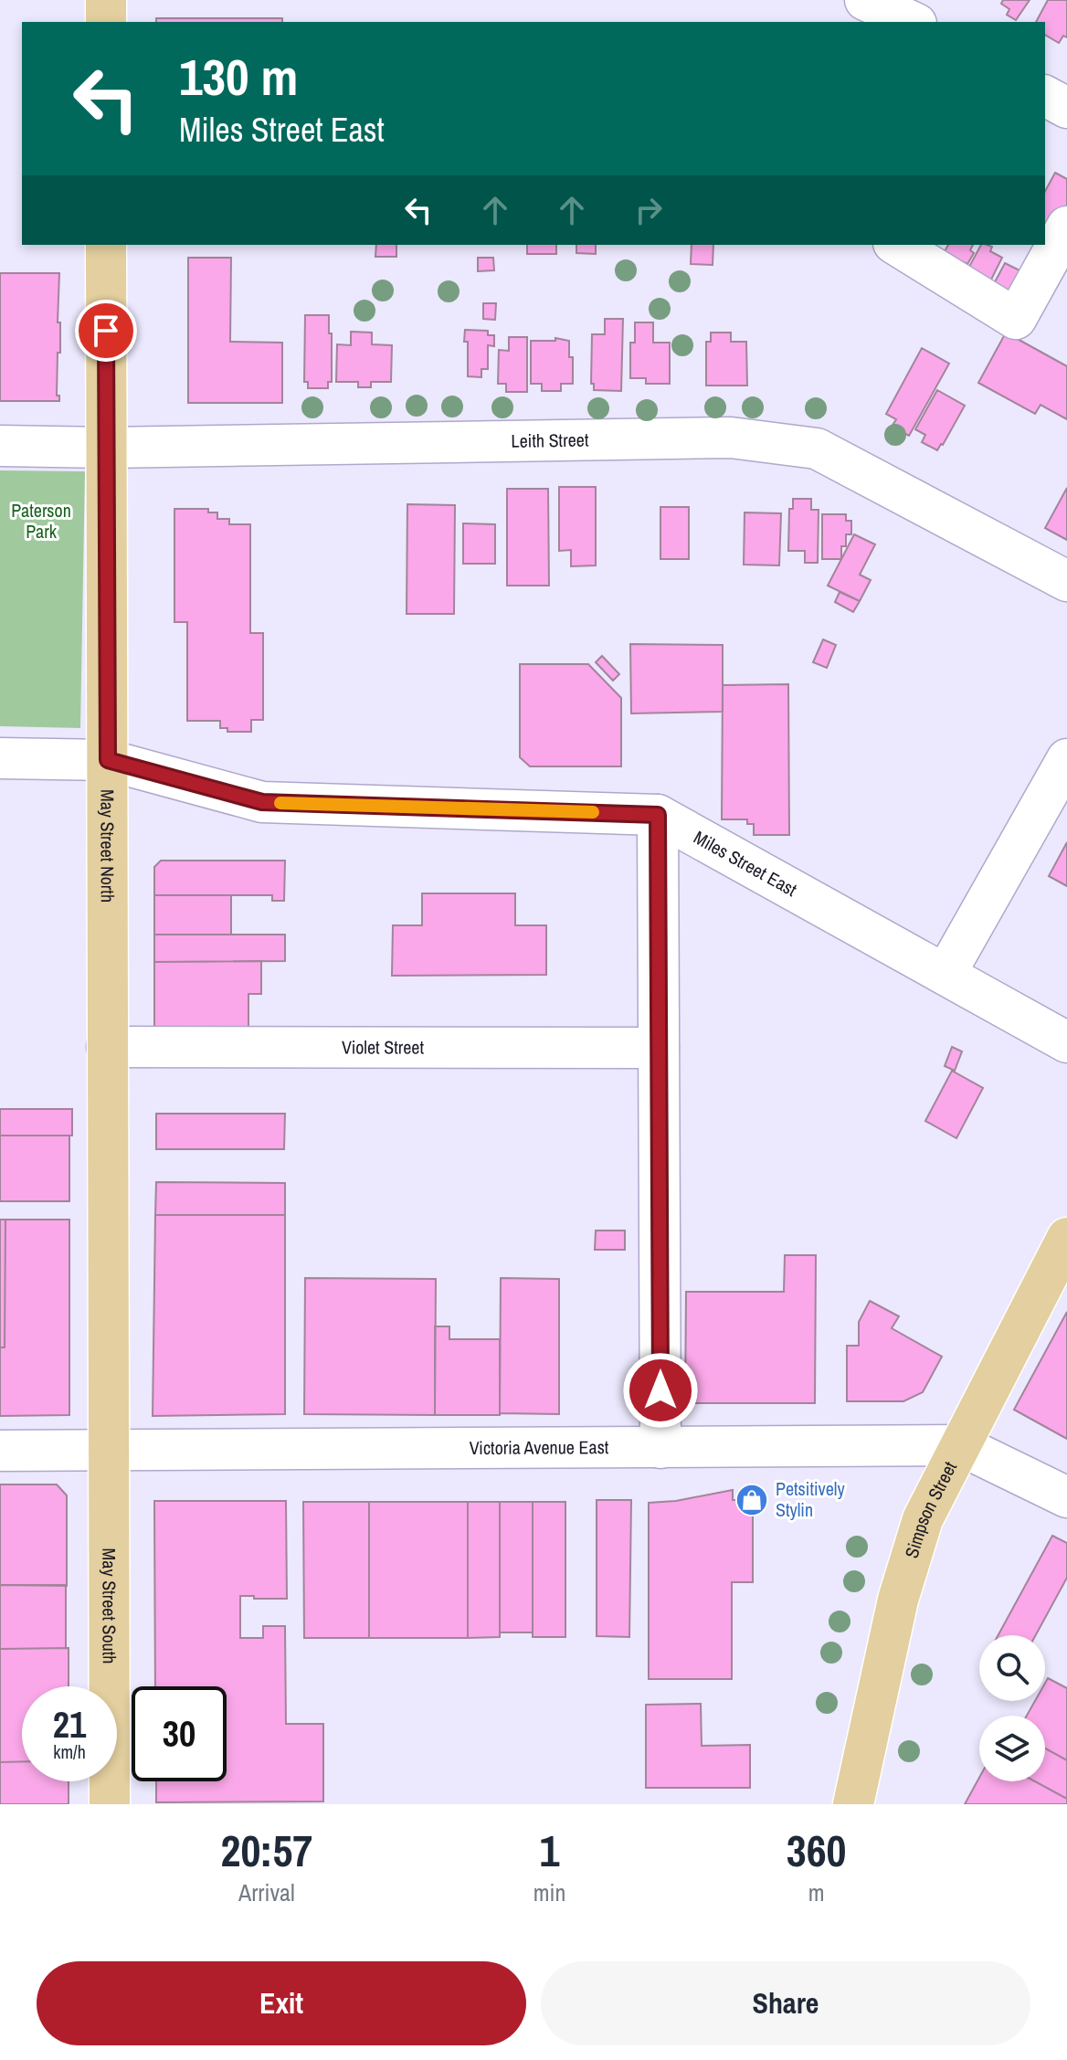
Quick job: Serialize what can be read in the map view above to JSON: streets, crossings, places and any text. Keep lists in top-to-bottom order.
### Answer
{
  "streets": {
    "main road": ["May Street North", "Simpson Street", "May Street South"],
    "street": [
      "Leith Street",
      "Miles Street East",
      "Violet Street",
      "Victoria Avenue East"
    ]
  },
  "crossings": [
    ["Leith Street", "May Street North"],
    ["May Street North", "Miles Street East"],
    ["May Street North", "Violet Street"],
    ["May Street North", "Victoria Avenue East"],
    ["May Street North", "May Street South"],
    ["Victoria Avenue East", "Simpson Street"],
    ["Victoria Avenue East", "May Street South"]
  ],
  "parks": ["Paterson Park"],
  "places": {
    "shop": ["Petsitively Stylin"]
  },
  "page": {
    "turn": ["130 m", "Miles Street East"],
    "speed": "21 km/h",
    "limit": "30",
    "eta": [
      "20:57",
      "Arrival",
      "1",
      "min",
      "360",
      "m"
    ],
    "buttons": ["Exit", "Share"]
  }
}
